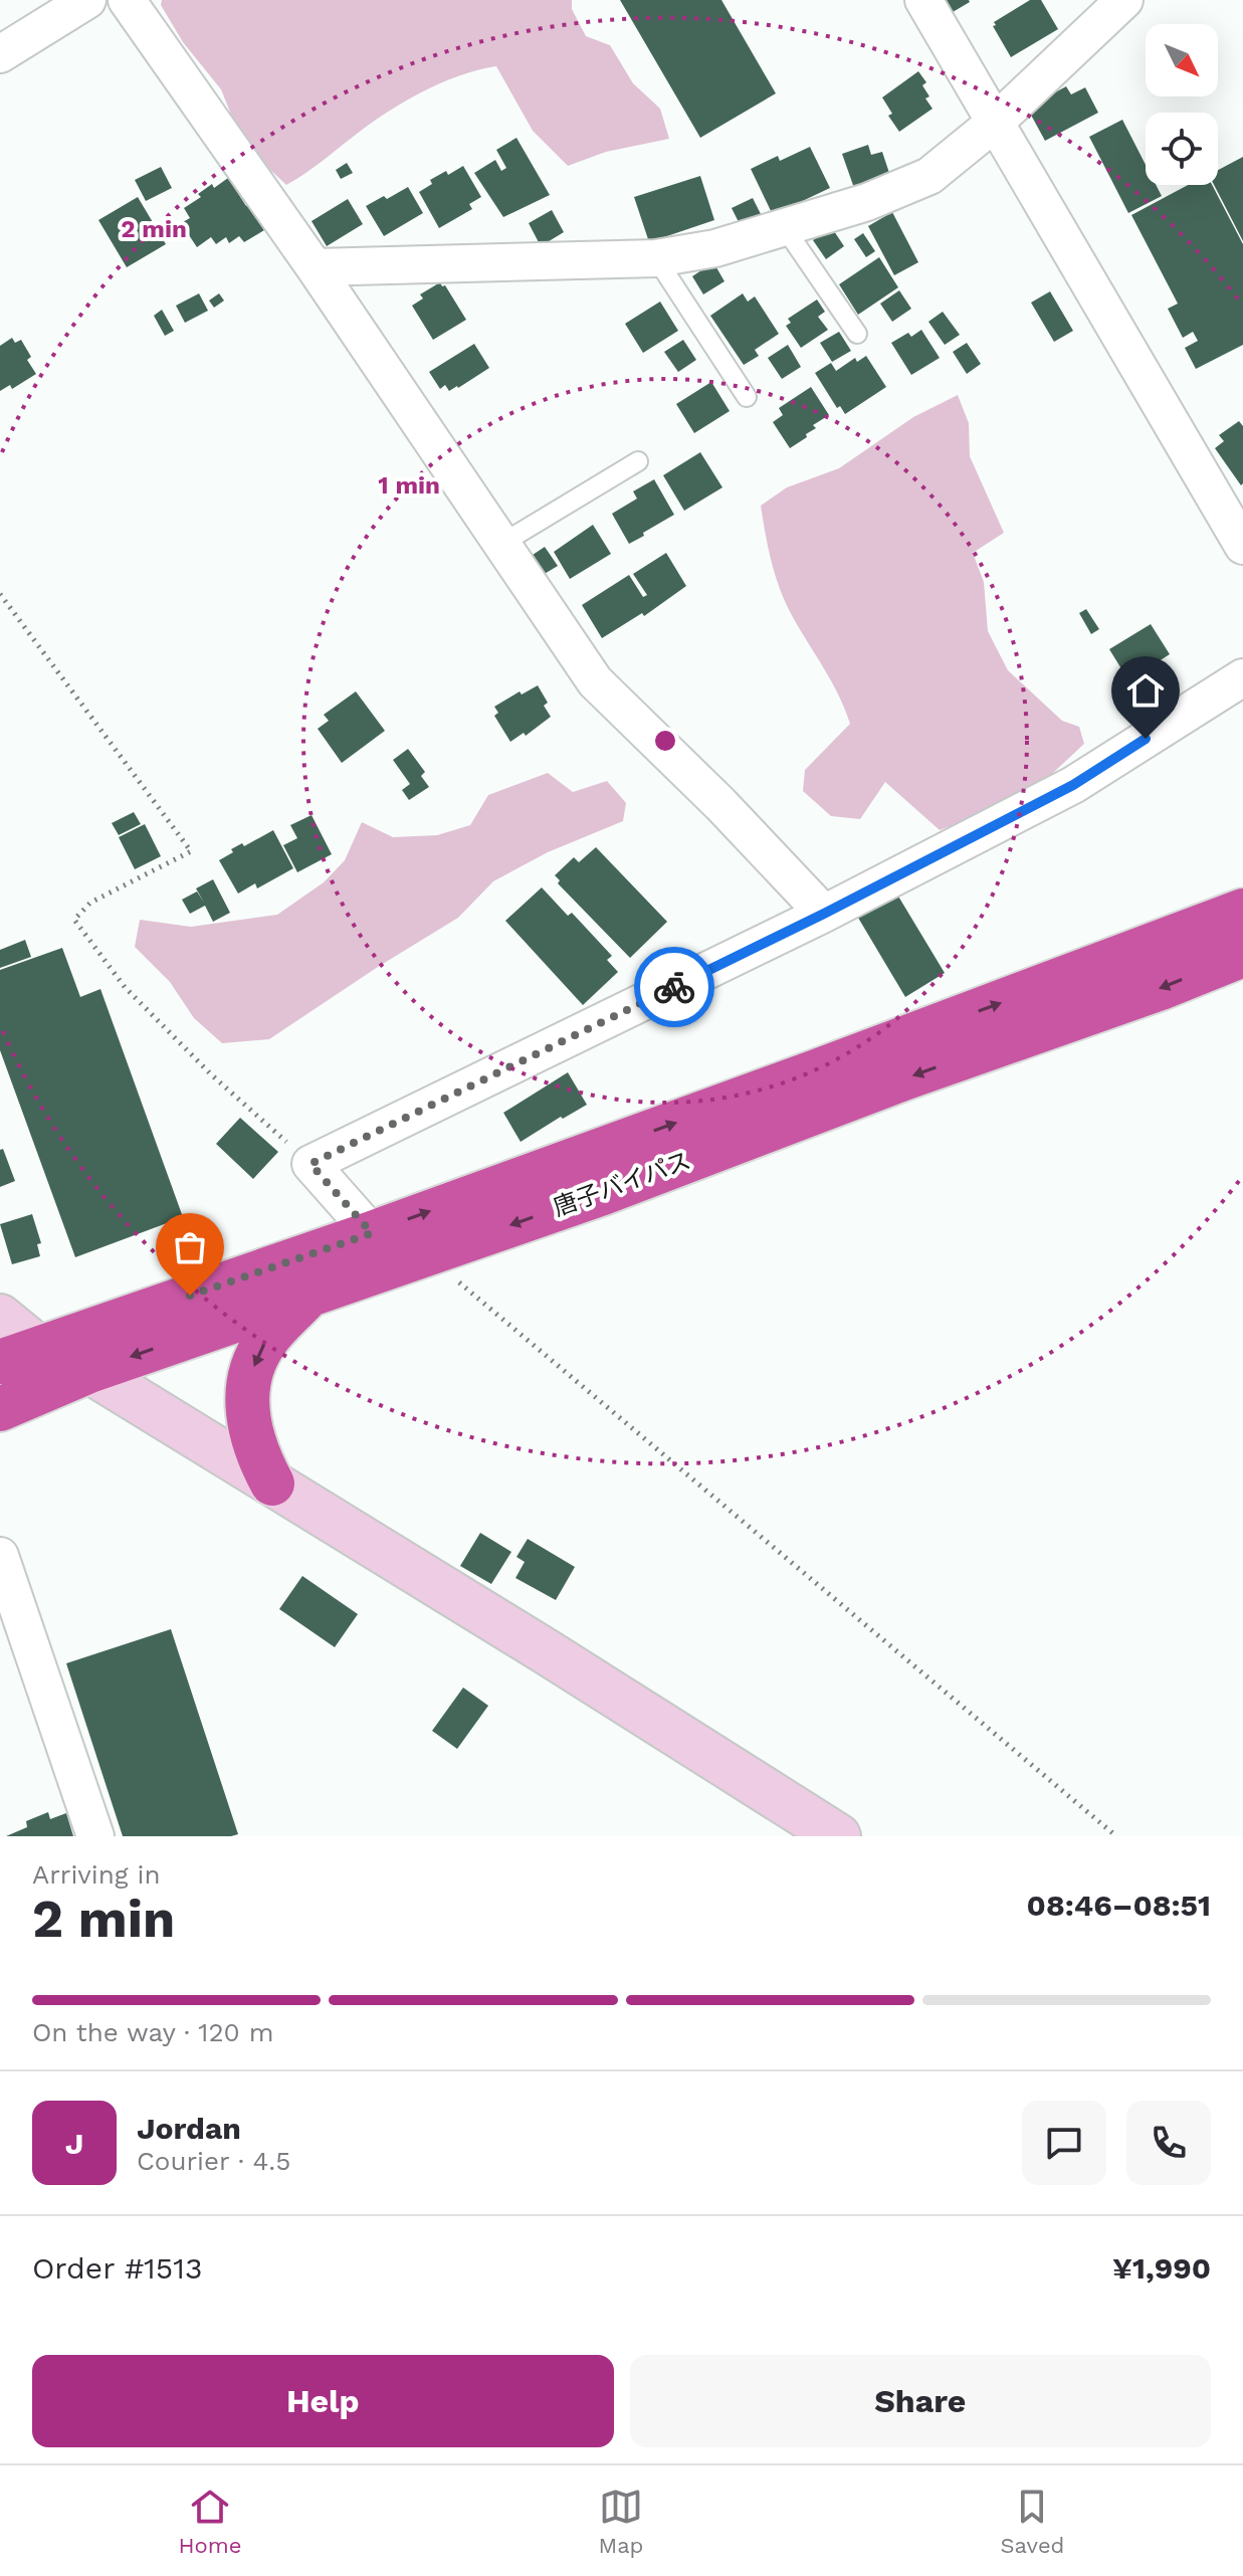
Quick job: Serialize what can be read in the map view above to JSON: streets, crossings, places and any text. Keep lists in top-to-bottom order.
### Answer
{
  "streets": {
    "highway": ["唐子バイパス"]
  },
  "north": "bottom right",
  "page": {
    "heading": ["2 min", "Arriving in", "08:46–08:51"],
    "panel": [
      "Jordan",
      "Courier · 4.5",
      "Order #1513",
      "¥1,990"
    ],
    "bar": "On the way · 120 m",
    "round": "J",
    "buttons": ["Help", "Share"],
    "tabs": ["Home", "Map", "Saved"]
  },
  "rings": ["2 min", "1 min"]
}
